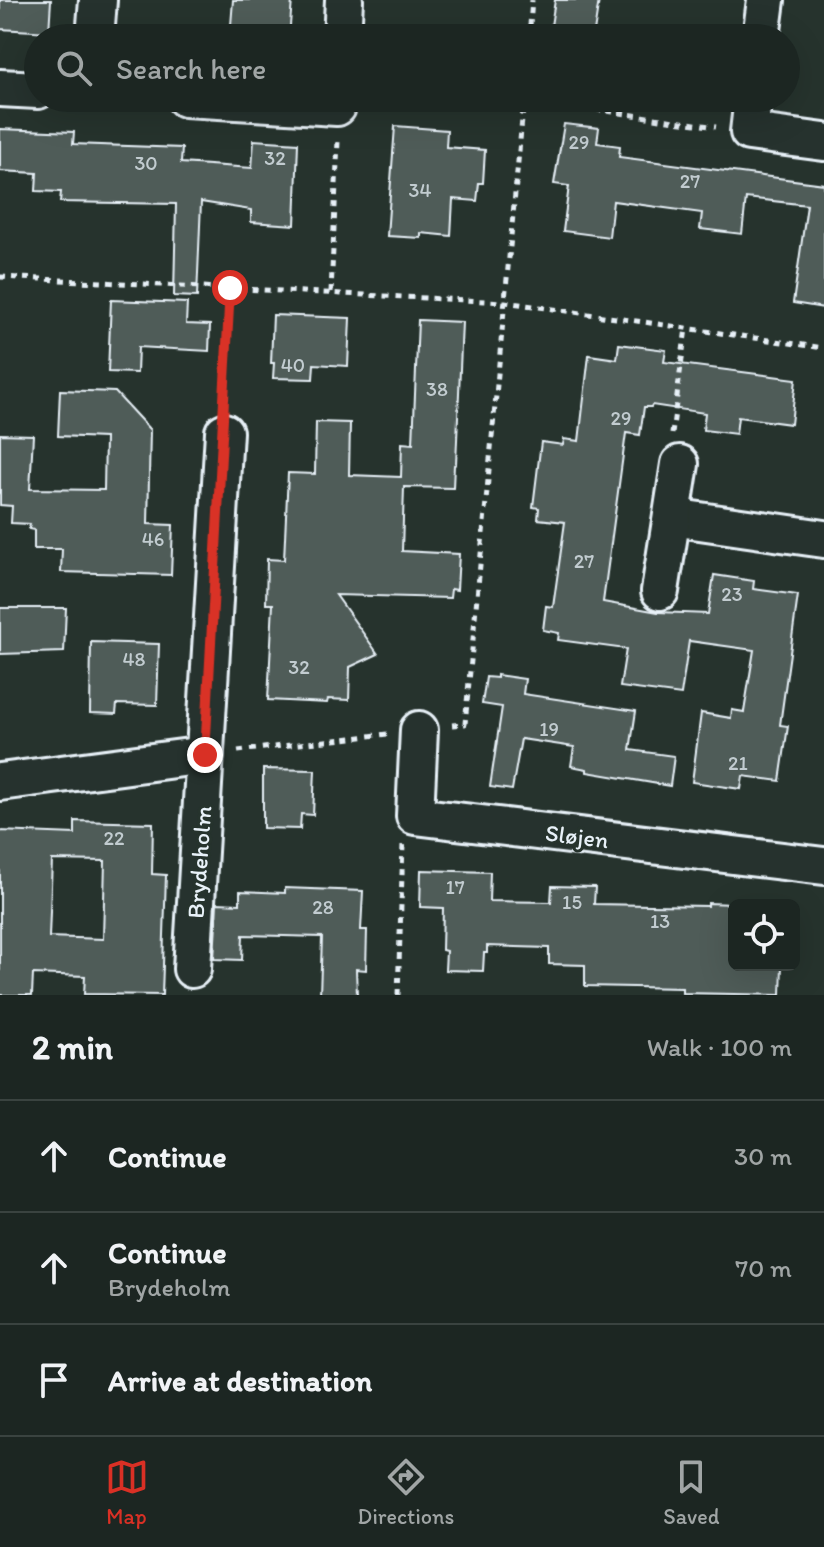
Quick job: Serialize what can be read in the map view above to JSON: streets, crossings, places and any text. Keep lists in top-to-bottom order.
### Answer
{
  "streets": {
    "street": ["Sløjen", "Brydeholm"]
  },
  "house_numbers": [
    "29",
    "32",
    "30",
    "27",
    "34",
    "40",
    "38",
    "29",
    "46",
    "27",
    "23",
    "48",
    "32",
    "19",
    "21",
    "22",
    "17",
    "15",
    "28",
    "13"
  ],
  "page": {
    "search": "Search here",
    "heading": ["2 min", "Walk · 100 m"],
    "list": [
      ["Continue", "30 m"],
      ["Continue", "Brydeholm", "70 m"],
      "Arrive at destination"
    ],
    "nav": ["Map", "Directions", "Saved"]
  }
}
